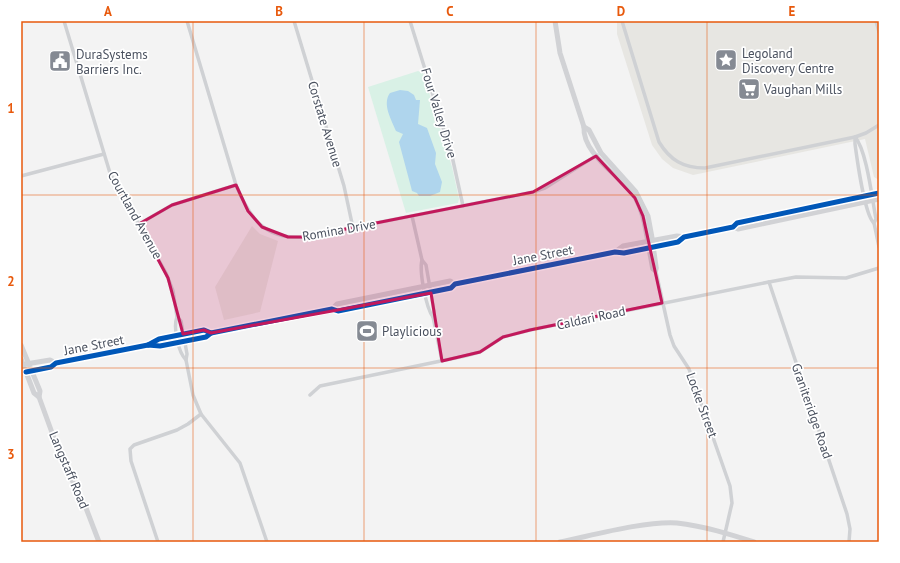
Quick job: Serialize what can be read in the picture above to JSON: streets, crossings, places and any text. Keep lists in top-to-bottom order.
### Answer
{
  "streets": {
    "main road": ["Jane Street", "Langstaff Road"],
    "street": [
      "Four Valley Drive",
      "Corstate Avenue",
      "Courtland Avenue",
      "Romina Drive",
      "Caldari Road",
      "Locke Street",
      "Graniteridge Road"
    ]
  },
  "crossings": [
    ["Four Valley Drive", "Romina Drive"],
    ["Corstate Avenue", "Romina Drive"],
    ["Courtland Avenue", "Jane Street"],
    ["Jane Street", "Locke Street"],
    ["Jane Street", "Langstaff Road"],
    ["Caldari Road", "Locke Street"],
    ["Caldari Road", "Graniteridge Road"]
  ],
  "places": {
    "place": ["Legoland Discovery Centre"],
    "public building": ["DuraSystems Barriers Inc."],
    "supermarket": ["Vaughan Mills"],
    "sports": ["Playlicious"]
  },
  "grid": {
    "columns": [
      "A",
      "B",
      "C",
      "D",
      "E"
    ],
    "rows": ["1", "2", "3"]
  }
}
